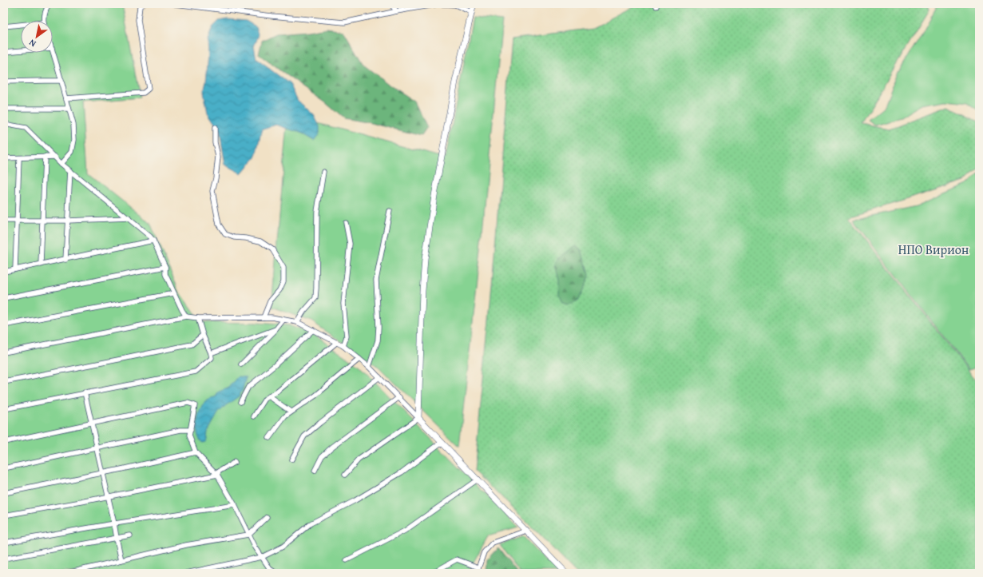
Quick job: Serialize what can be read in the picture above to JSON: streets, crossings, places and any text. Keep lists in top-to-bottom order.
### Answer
{
  "parks": ["НПО Вирион"],
  "north": "bottom left"
}
